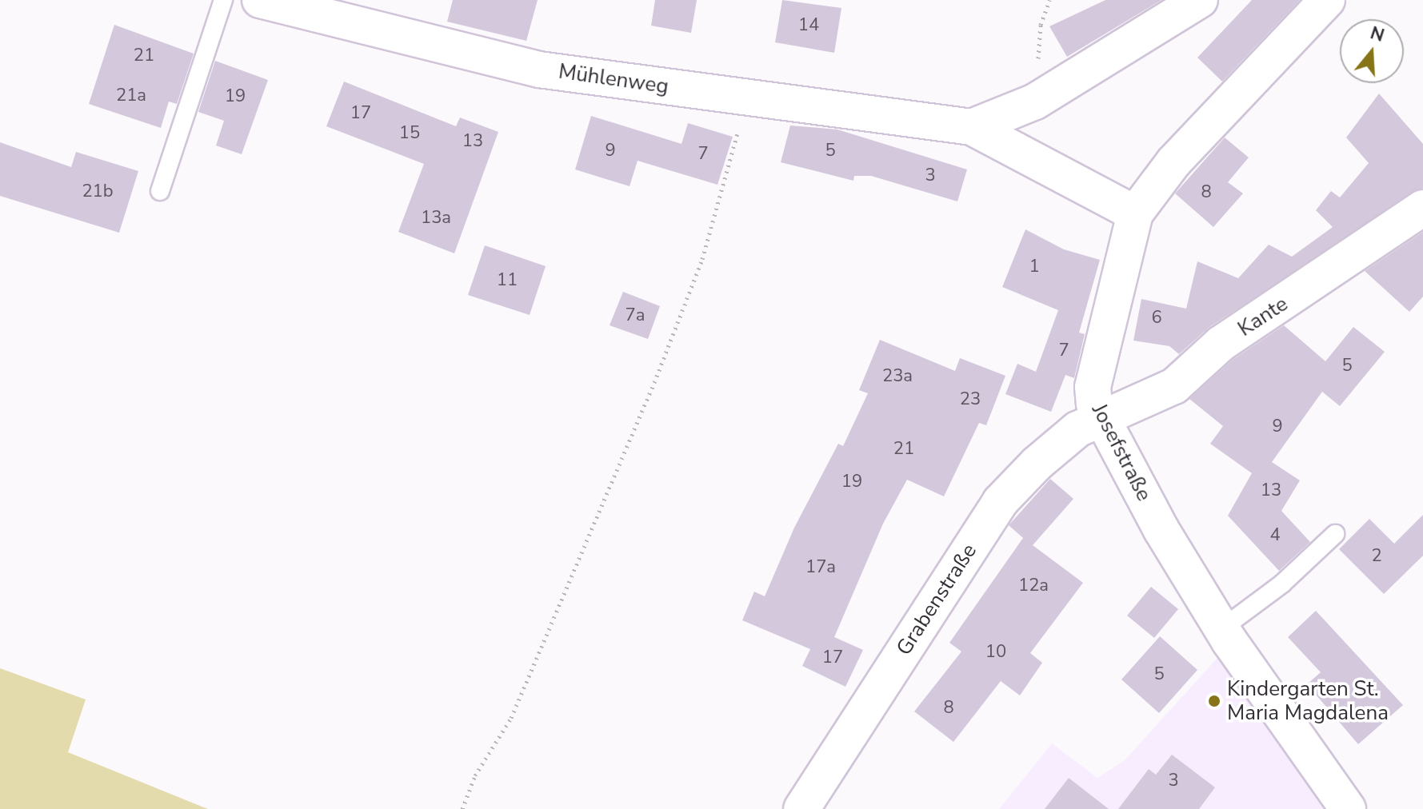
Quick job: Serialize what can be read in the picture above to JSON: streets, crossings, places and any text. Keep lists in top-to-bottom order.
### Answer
{
  "streets": {
    "street": [
      "Mühlenweg",
      "Kante",
      "Josefstraße",
      "Grabenstraße"
    ]
  },
  "crossings": [
    ["Mühlenweg", "Josefstraße"],
    ["Kante", "Josefstraße"],
    ["Kante", "Grabenstraße"],
    ["Josefstraße", "Grabenstraße"]
  ],
  "places": ["Kindergarten St. Maria Magdalena"],
  "house_numbers": [
    "14",
    "21",
    "21a",
    "19",
    "17",
    "15",
    "13",
    "9",
    "5",
    "7",
    "3",
    "21b",
    "8",
    "13a",
    "1",
    "11",
    "7a",
    "6",
    "7",
    "5",
    "23a",
    "23",
    "9",
    "21",
    "19",
    "13",
    "4",
    "2",
    "17a",
    "12a",
    "10",
    "17",
    "5",
    "8",
    "3"
  ],
  "north": "top"
}
